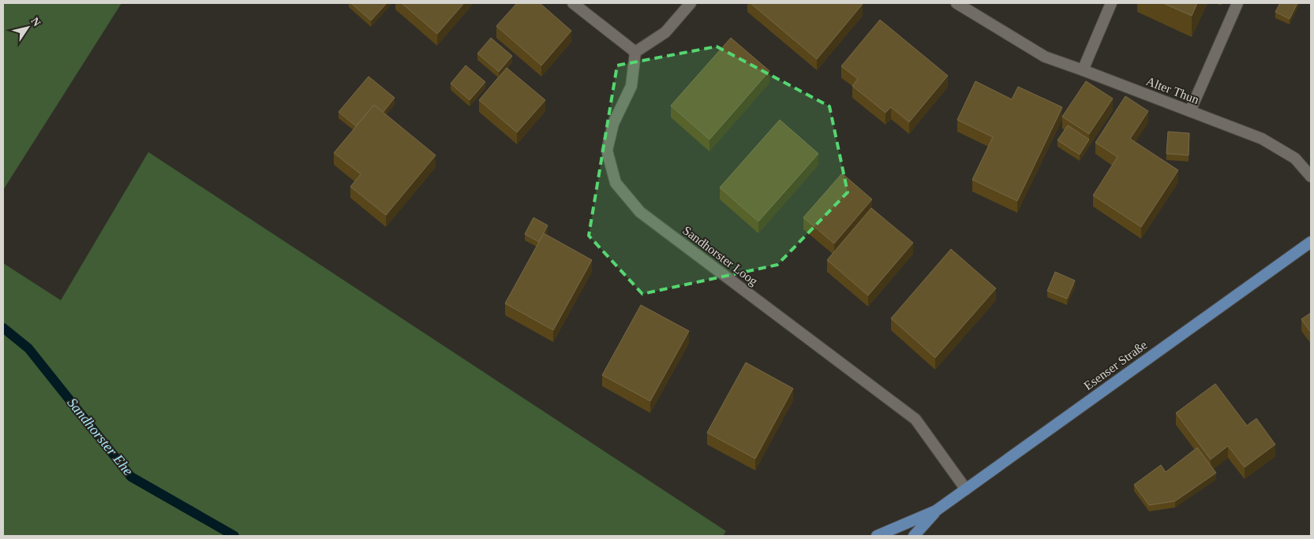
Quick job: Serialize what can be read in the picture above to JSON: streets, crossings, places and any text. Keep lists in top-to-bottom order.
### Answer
{
  "streets": {
    "main road": ["Esenser Straße"],
    "street": ["Alter Thun", "Sandhorster Loog"]
  },
  "crossings": [
    ["Sandhorster Loog", "Esenser Straße"]
  ],
  "water": ["Sandhorster Ehe"],
  "north": "top right"
}
